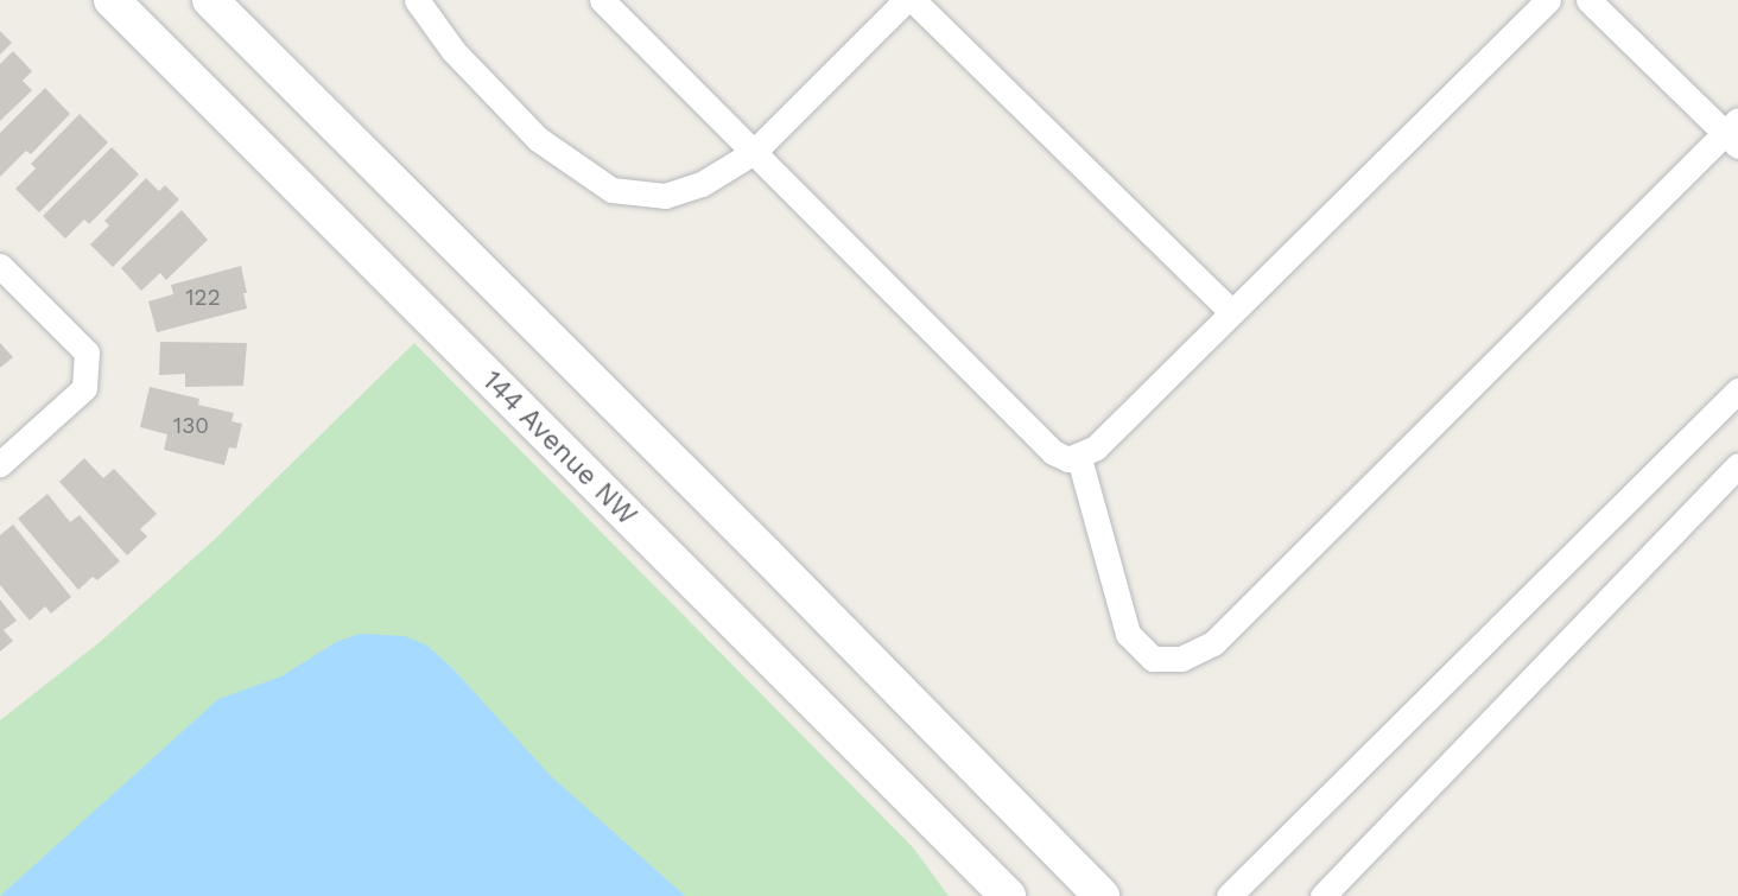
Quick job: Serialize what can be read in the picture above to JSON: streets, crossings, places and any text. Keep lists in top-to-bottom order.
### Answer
{
  "streets": {
    "main road": ["144 Avenue NW"]
  },
  "house_numbers": ["122", "130"]
}
